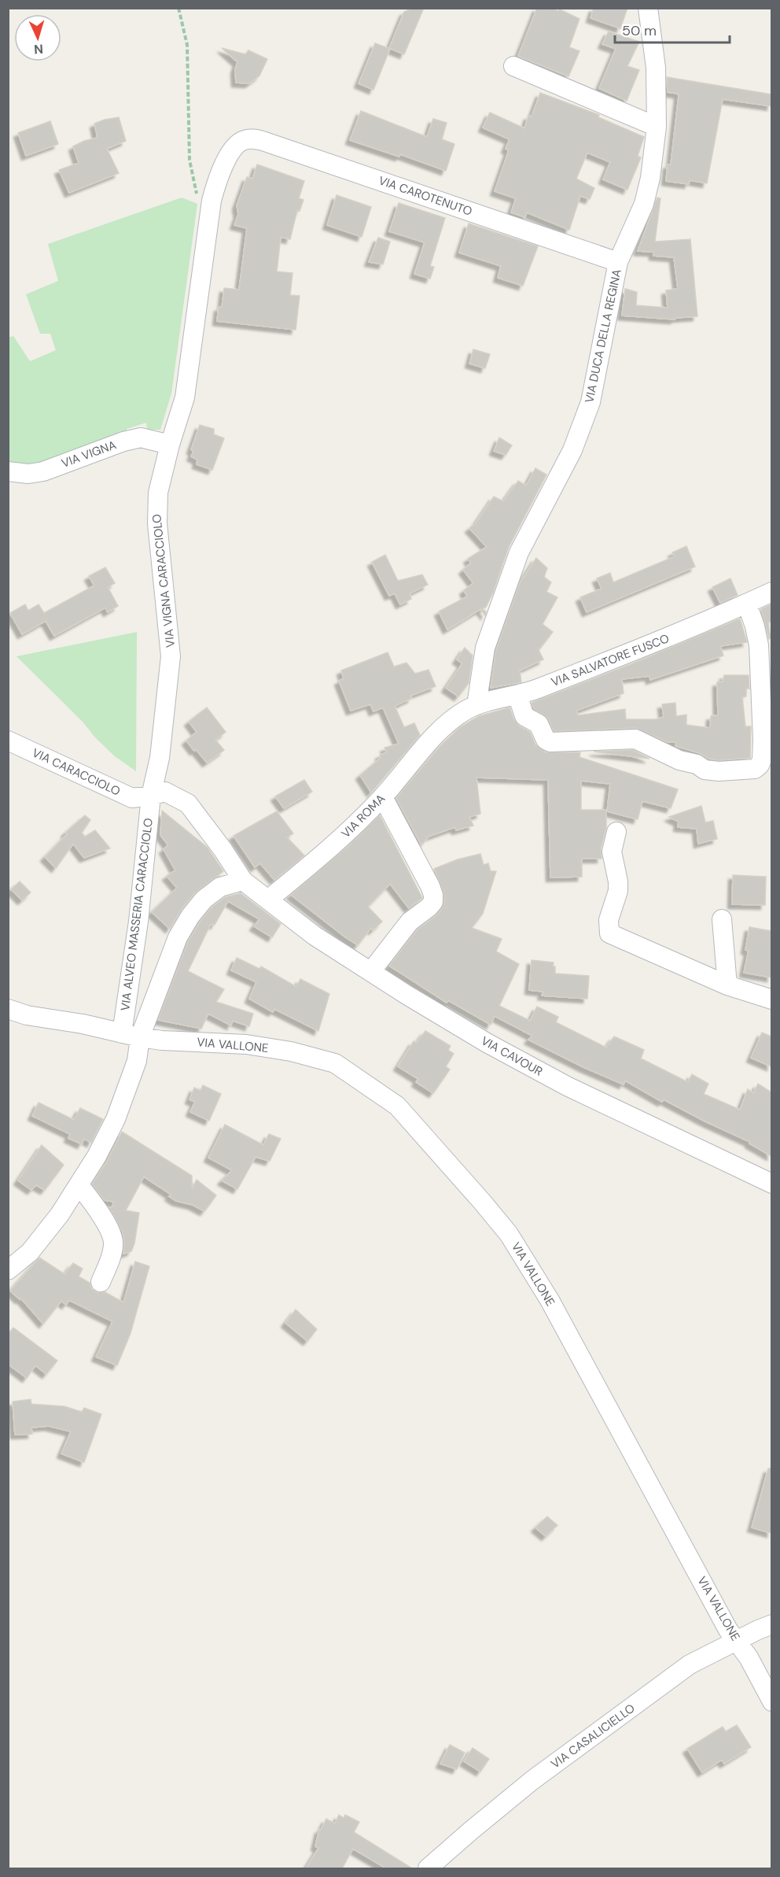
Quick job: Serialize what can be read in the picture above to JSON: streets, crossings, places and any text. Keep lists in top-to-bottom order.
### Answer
{
  "streets": {
    "street": [
      "VIA CAROTENUTO",
      "VIA DUCA DELLA REGINA",
      "VIA VIGNA",
      "VIA VIGNA CARACCIOLO",
      "VIA SALVATORE FUSCO",
      "VIA CARACCIOLO",
      "VIA ROMA",
      "VIA ALVEO MASSERIA CARACCIOLO",
      "VIA VALLONE",
      "VIA CAVOUR",
      "VIA CASALICIELLO"
    ]
  },
  "crossings": [
    ["VIA CAROTENUTO", "VIA DUCA DELLA REGINA"],
    ["VIA CAROTENUTO", "VIA VIGNA CARACCIOLO"],
    ["VIA DUCA DELLA REGINA", "VIA SALVATORE FUSCO"],
    ["VIA VIGNA", "VIA VIGNA CARACCIOLO"],
    ["VIA VIGNA CARACCIOLO", "VIA CARACCIOLO"],
    ["VIA VIGNA CARACCIOLO", "VIA ALVEO MASSERIA CARACCIOLO"],
    ["VIA SALVATORE FUSCO", "VIA ROMA"],
    ["VIA CARACCIOLO", "VIA ALVEO MASSERIA CARACCIOLO"],
    ["VIA CARACCIOLO", "VIA CAVOUR"],
    ["VIA ROMA", "VIA CAVOUR"],
    ["VIA ALVEO MASSERIA CARACCIOLO", "VIA VALLONE"],
    ["VIA VALLONE", "VIA CASALICIELLO"]
  ],
  "scale_bar": "50 m",
  "north": "bottom"
}
